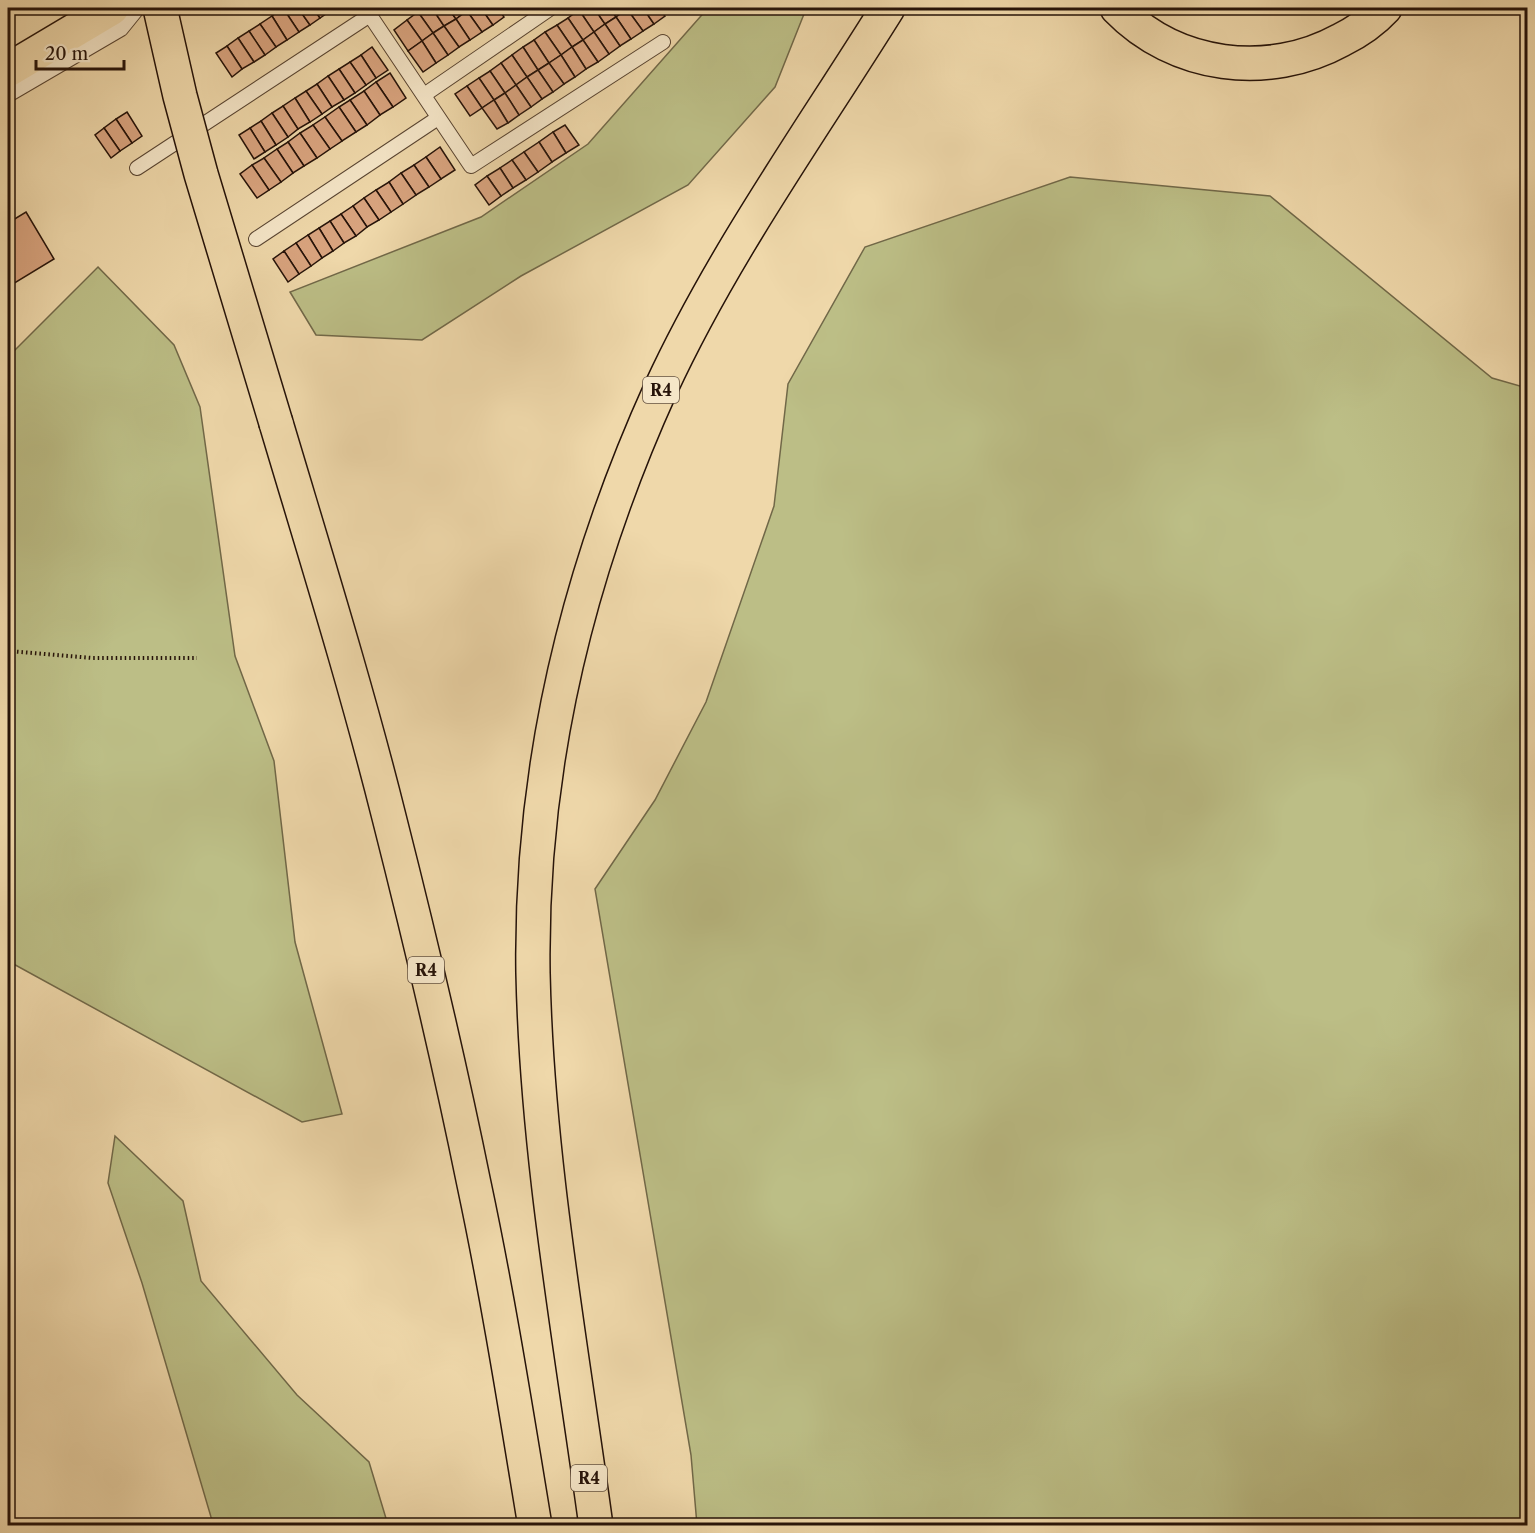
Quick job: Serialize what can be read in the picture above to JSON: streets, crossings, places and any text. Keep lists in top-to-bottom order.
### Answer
{
  "streets": {
    "main road": ["R4"]
  },
  "scale_bar": "20 m"
}
